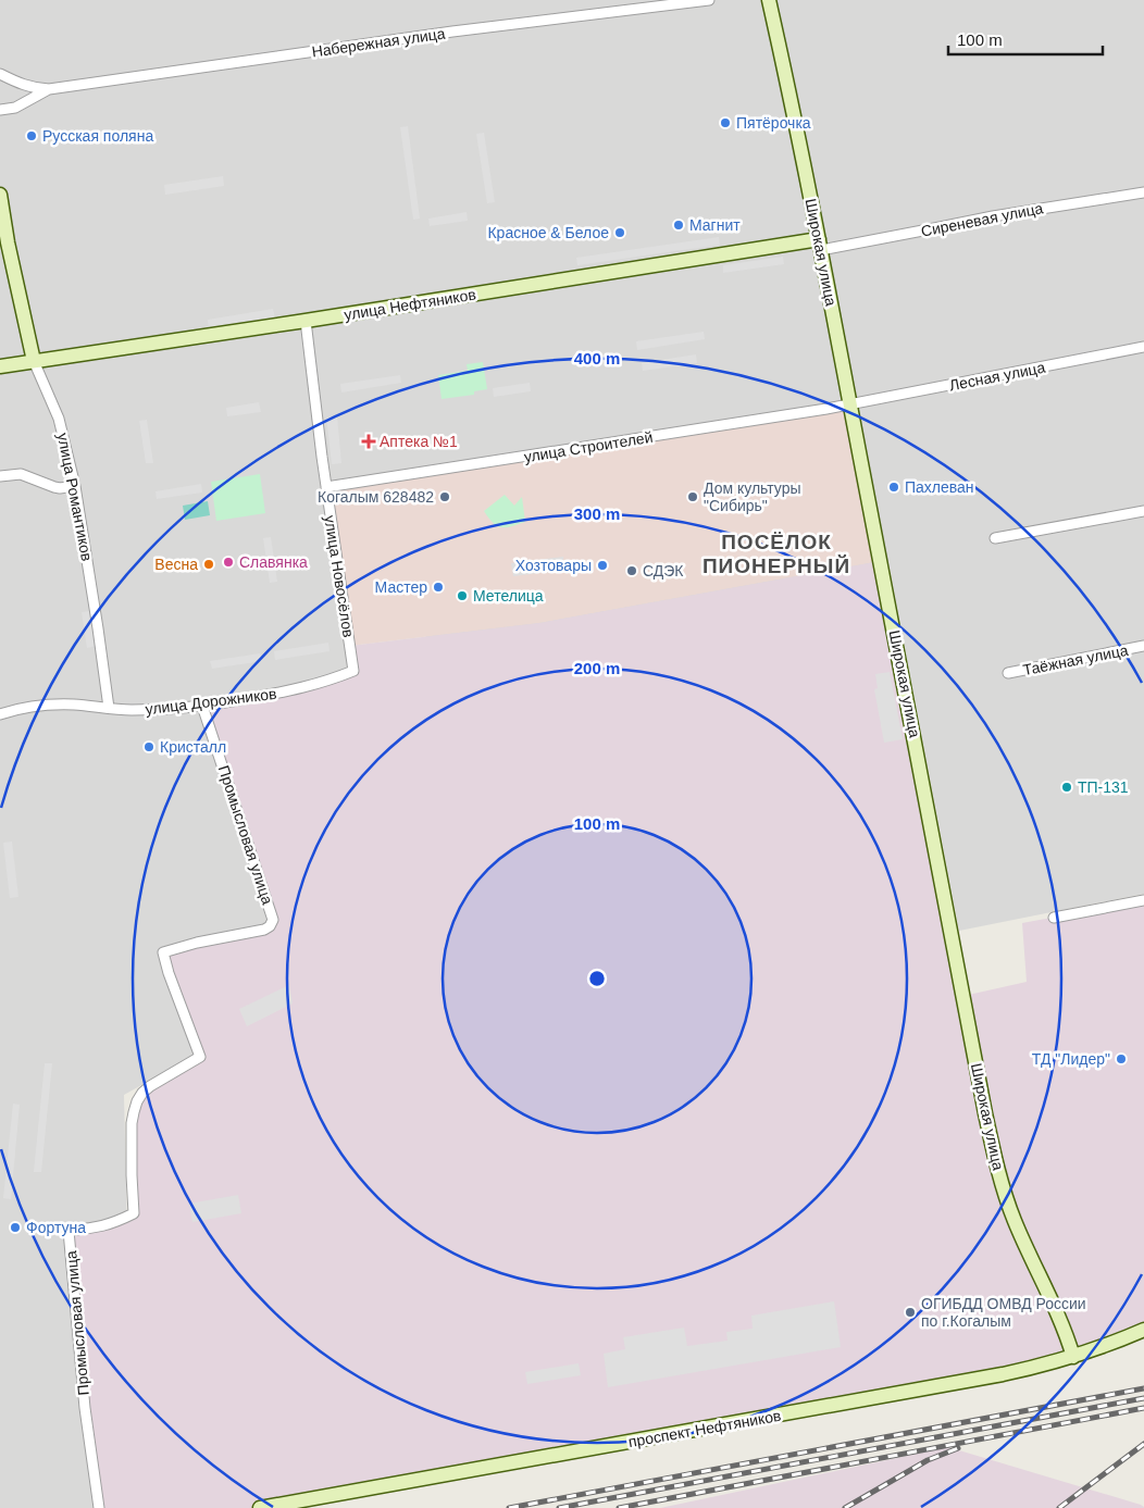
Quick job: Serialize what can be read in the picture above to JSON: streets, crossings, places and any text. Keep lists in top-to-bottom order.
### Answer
{
  "streets": {
    "street": [
      "Набережная улица",
      "Сиреневая улица",
      "Широкая улица",
      "улица Нефтяников",
      "Лесная улица",
      "улица Строителей",
      "улица Романтиков",
      "улица Новосёлов",
      "Таёжная улица",
      "улица Дорожников",
      "Промысловая улица",
      "проспект Нефтяников"
    ]
  },
  "crossings": [
    ["Сиреневая улица", "Широкая улица"],
    ["Сиреневая улица", "улица Нефтяников"],
    ["Широкая улица", "улица Нефтяников"],
    ["Широкая улица", "Лесная улица"],
    ["Широкая улица", "улица Строителей"],
    ["Широкая улица", "проспект Нефтяников"],
    ["улица Нефтяников", "улица Романтиков"],
    ["улица Нефтяников", "улица Новосёлов"],
    ["Лесная улица", "улица Строителей"],
    ["улица Строителей", "улица Новосёлов"],
    ["улица Романтиков", "улица Дорожников"],
    ["улица Новосёлов", "улица Дорожников"],
    ["улица Дорожников", "Промысловая улица"]
  ],
  "districts": ["ПОСЁЛОК ПИОНЕРНЫЙ"],
  "places": {
    "other": [
      "Пятёрочка",
      "Русская поляна",
      "Магнит",
      "Красное & Белое",
      "Пахлеван",
      "Когалым 628482",
      "Дом культуры \"Сибирь\"",
      "Славянка",
      "Весна",
      "Хозтовары",
      "СДЭК",
      "Мастер",
      "Метелица",
      "Кристалл",
      "ТП-131",
      "ТД \"Лидер\"",
      "Фортуна",
      "ОГИБДД ОМВД России по г.Когалым"
    ],
    "health": ["Аптека №1"]
  },
  "scale_bar": "100 m",
  "rings": [
    "400 m",
    "300 m",
    "200 m",
    "100 m"
  ]
}
